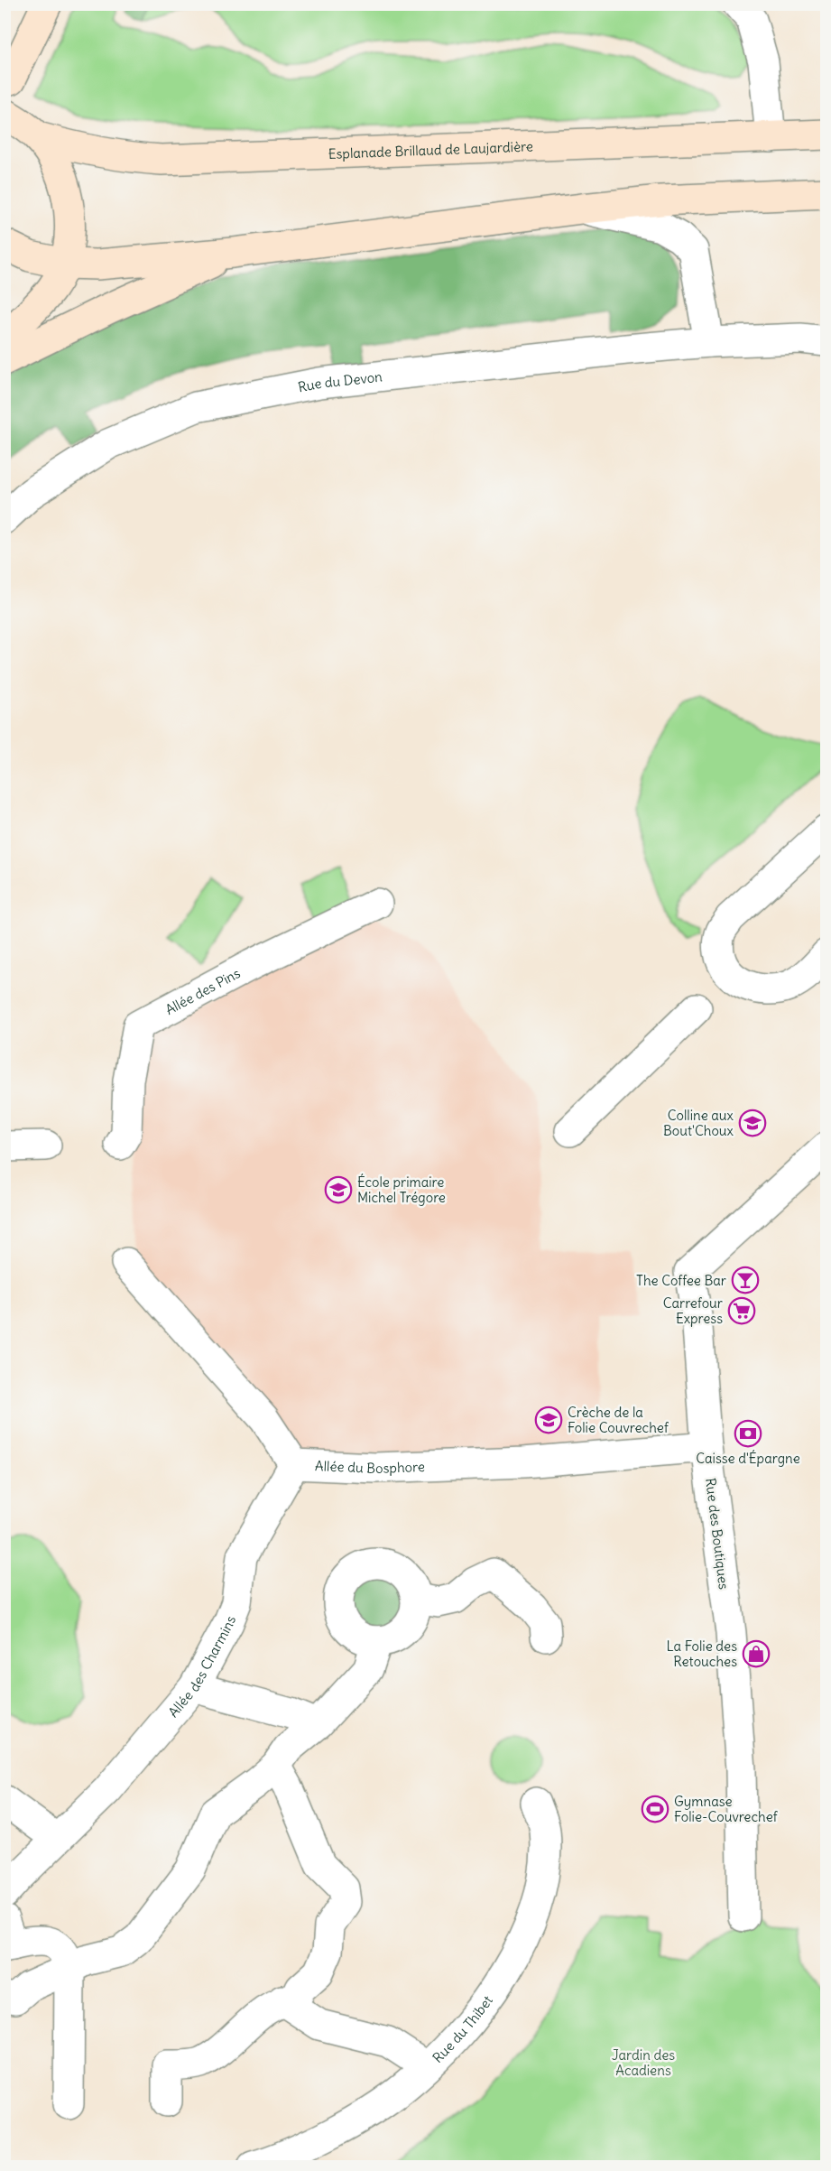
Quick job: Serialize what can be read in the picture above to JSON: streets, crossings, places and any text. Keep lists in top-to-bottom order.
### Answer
{
  "streets": {
    "street": [
      "Esplanade Brillaud de Laujardière",
      "Rue du Devon",
      "Allée des Pins",
      "Allée du Bosphore",
      "Rue des Boutiques",
      "Allée des Charmins",
      "Rue du Thibet"
    ]
  },
  "crossings": [
    ["Allée du Bosphore", "Rue des Boutiques"],
    ["Allée du Bosphore", "Allée des Charmins"]
  ],
  "parks": ["Jardin des Acadiens"],
  "places": {
    "school or university": ["Colline aux Bout'Choux", "École primaire Michel Trégore", "Crèche de la Folie Couvrechef"],
    "bar": ["The Coffee Bar"],
    "supermarket": ["Carrefour Express"],
    "bank": ["Caisse d'Épargne"],
    "shop": ["La Folie des Retouches"],
    "sports": ["Gymnase Folie-Couvrechef"]
  }
}
